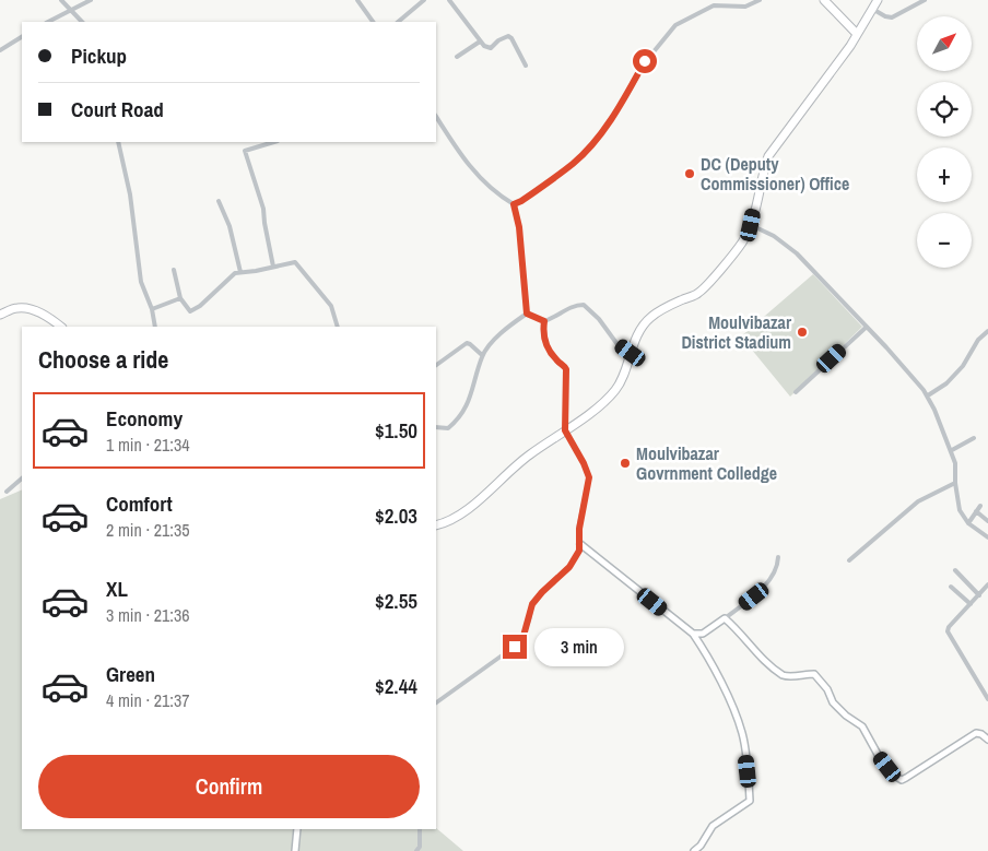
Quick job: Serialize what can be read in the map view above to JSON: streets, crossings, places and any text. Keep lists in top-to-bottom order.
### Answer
{
  "places": ["DC (Deputy Commissioner) Office", "Moulvibazar District Stadium", "Moulvibazar Govrnment Colledge"],
  "north": "top right",
  "page": {
    "map_buttons": ["+", "−"],
    "banner": ["Pickup", "Court Road"],
    "heading": "Choose a ride",
    "list": [
      {
        "name": "Economy",
        "note": "1 min · 21:34",
        "value": "$1.50"
      },
      {
        "name": "Comfort",
        "note": "2 min · 21:35",
        "value": "$2.03"
      },
      {
        "name": "XL",
        "note": "3 min · 21:36",
        "value": "$2.55"
      },
      {
        "name": "Green",
        "note": "4 min · 21:37",
        "value": "$2.44"
      }
    ],
    "bubble": "3 min",
    "buttons": "Confirm"
  }
}
